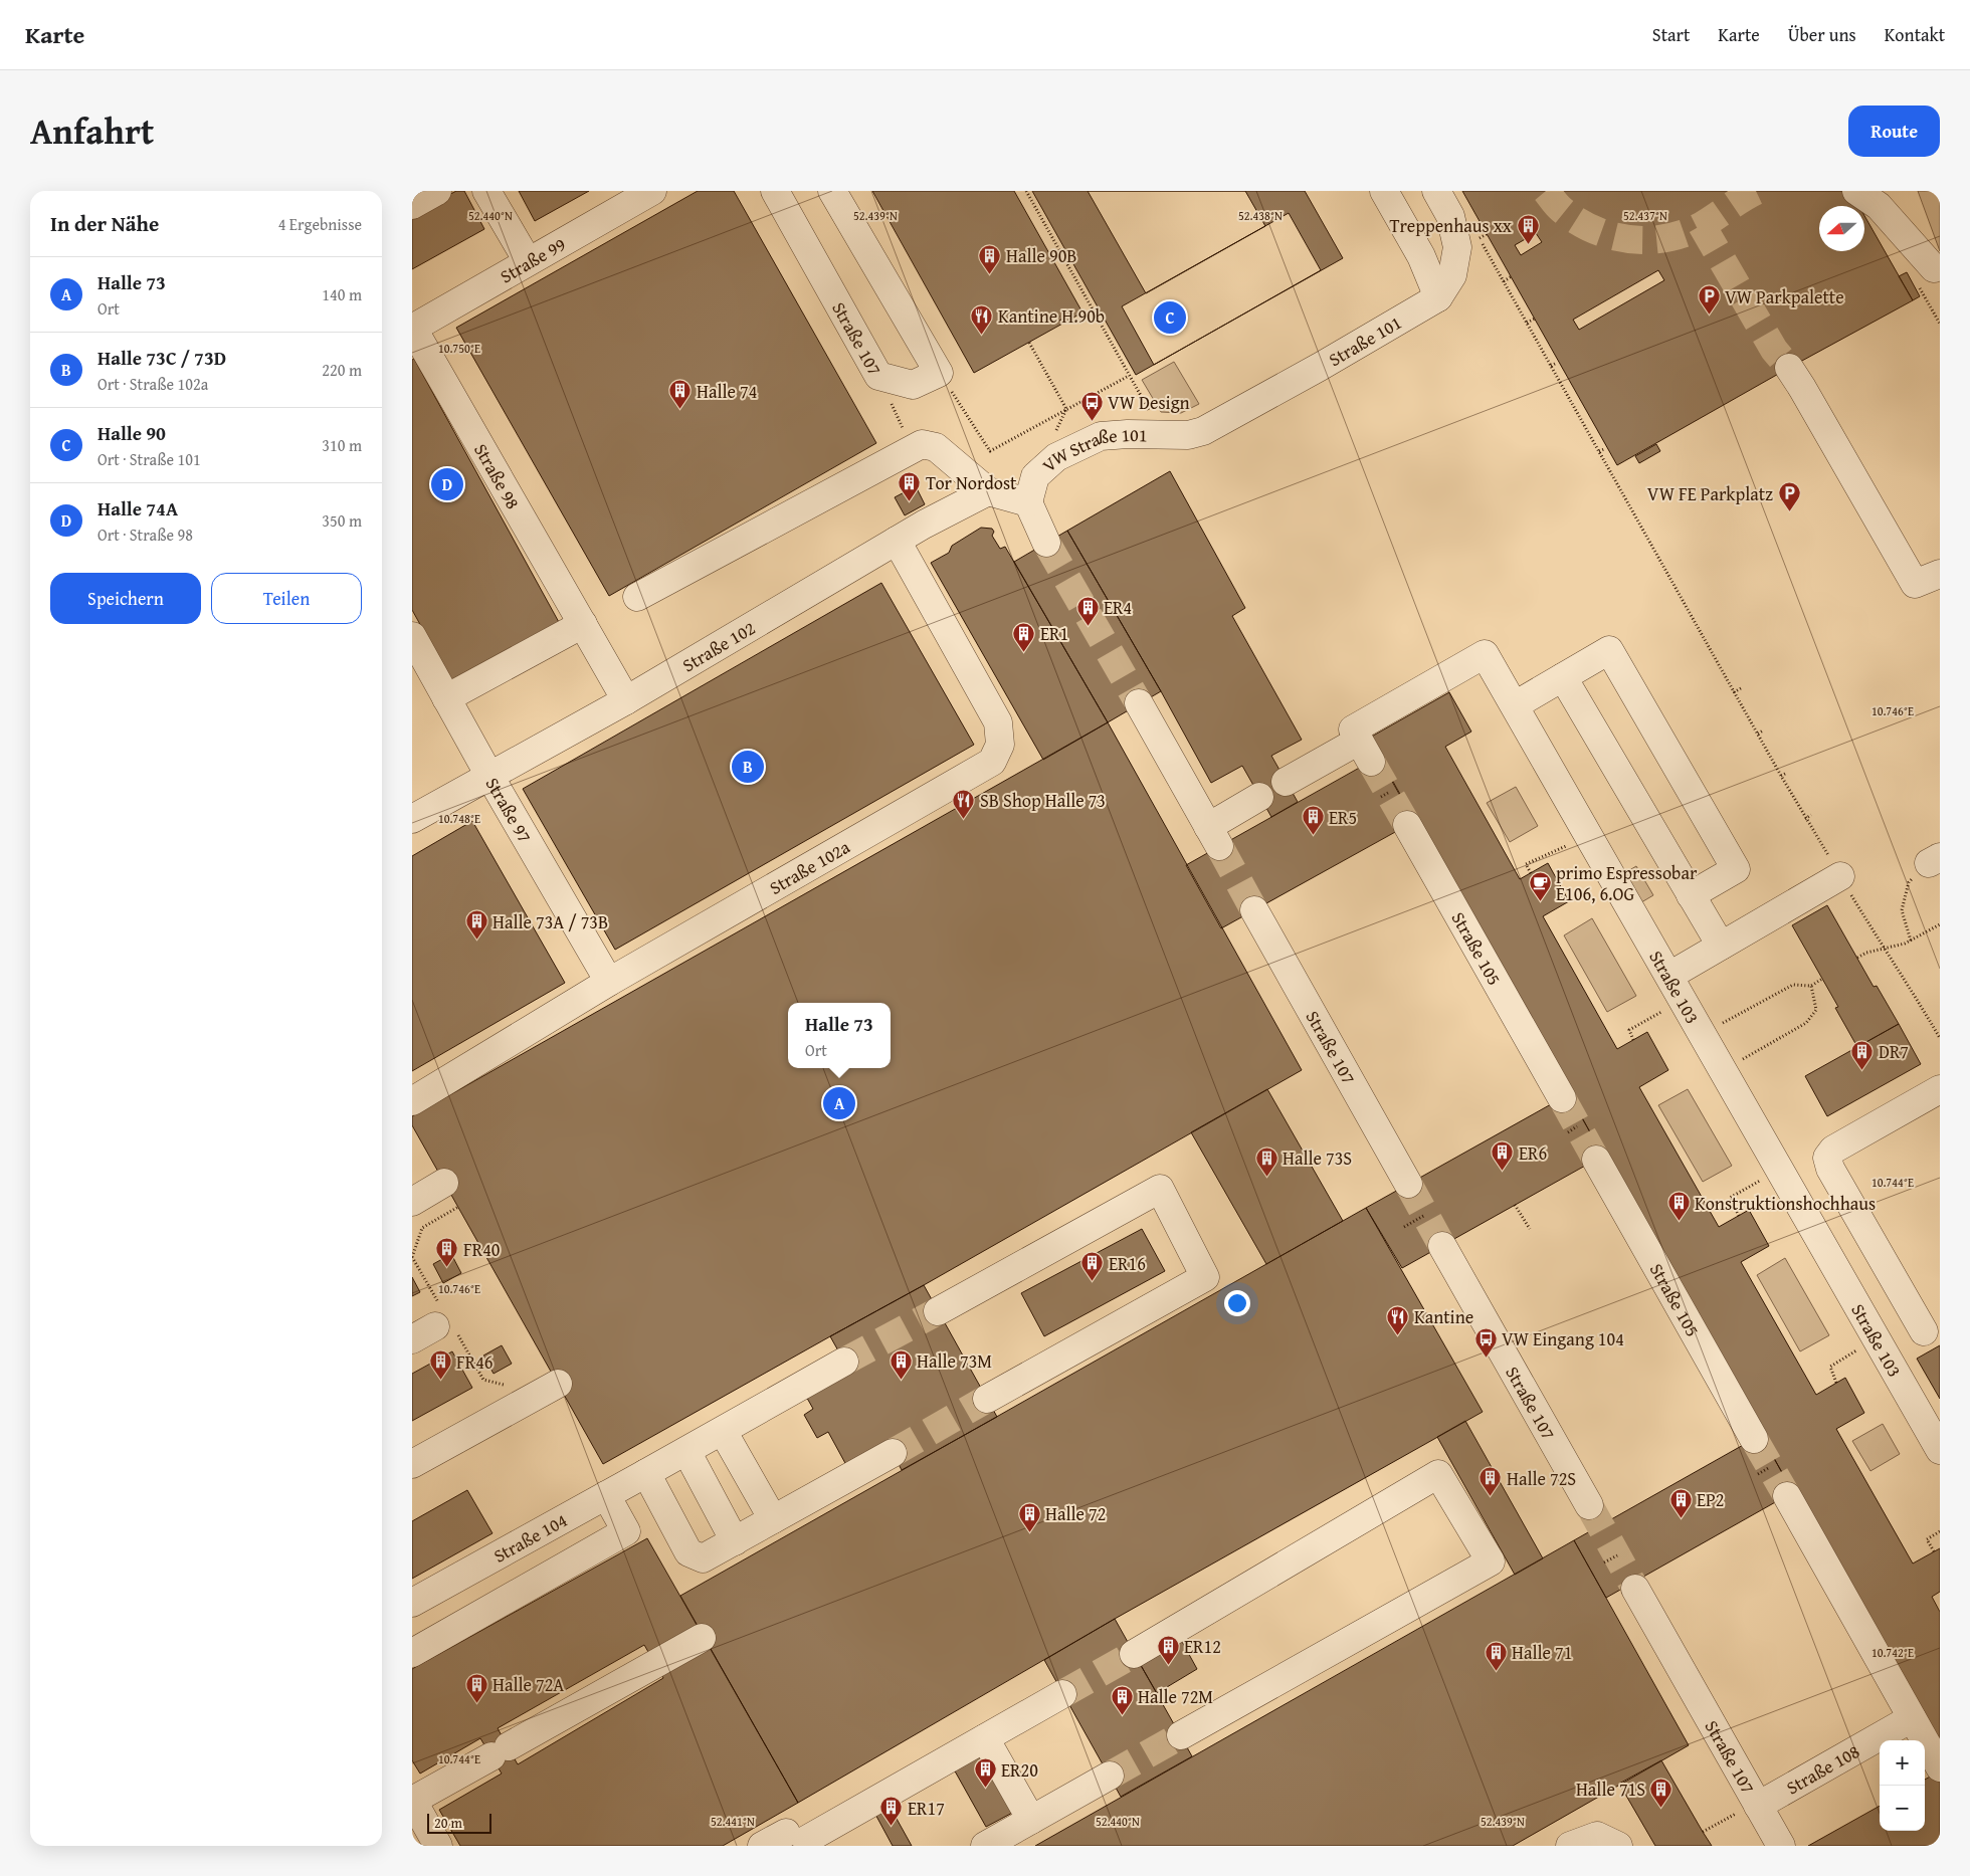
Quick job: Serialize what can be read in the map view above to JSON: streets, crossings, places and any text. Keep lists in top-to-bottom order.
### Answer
{
  "streets": {
    "street": [
      "Straße 99",
      "Straße 107",
      "Straße 101",
      "VW Straße 101",
      "Straße 98",
      "Straße 102",
      "Straße 97",
      "Straße 102a",
      "Straße 105",
      "Straße 103",
      "Straße 104",
      "Straße 108"
    ]
  },
  "crossings": [
    ["Straße 99", "Straße 98"],
    ["Straße 107", "Straße 108"],
    ["Straße 101", "VW Straße 101"],
    ["Straße 98", "Straße 102"],
    ["Straße 102", "Straße 97"],
    ["Straße 102", "Straße 102a"],
    ["Straße 97", "Straße 102a"]
  ],
  "places": {
    "building": [
      "Treppenhaus xx",
      "Halle 90B",
      "Halle 74",
      "Tor Nordost",
      "ER4",
      "ER1",
      "ER5",
      "Halle 73A / 73B",
      "DR7",
      "ER6",
      "Halle 73S",
      "Konstruktionshochhaus",
      "FR40",
      "ER16",
      "Halle 73M",
      "FR46",
      "Halle 72S",
      "EP2",
      "Halle 72",
      "ER12",
      "Halle 71",
      "Halle 72A",
      "Halle 72M",
      "ER20",
      "Halle 71S",
      "ER17"
    ],
    "parking": ["VW Parkpalette", "VW FE Parkplatz"],
    "restaurant": ["Kantine H.90b", "SB Shop Halle 73", "Kantine"],
    "bus stop": ["VW Design", "VW Eingang 104"],
    "cafe": ["primo Espressobar E106, 6.OG"]
  },
  "scale_bar": "20 m",
  "north": "left",
  "page": {
    "header": "Karte",
    "nav": [
      "Start",
      "Karte",
      "Über uns",
      "Kontakt"
    ],
    "title": "Anfahrt",
    "buttons": [
      "Route",
      ["Speichern", "Teilen"]
    ],
    "heading": ["In der Nähe", "4 Ergebnisse"],
    "list": [
      {
        "mark": "A",
        "name": "Halle 73",
        "note": "Ort",
        "value": "140 m"
      },
      {
        "mark": "B",
        "name": "Halle 73C / 73D",
        "note": "Ort · Straße 102a",
        "value": "220 m"
      },
      {
        "mark": "C",
        "name": "Halle 90",
        "note": "Ort · Straße 101",
        "value": "310 m"
      },
      {
        "mark": "D",
        "name": "Halle 74A",
        "note": "Ort · Straße 98",
        "value": "350 m"
      }
    ],
    "pins": [
      "C",
      "D",
      "B",
      "A"
    ],
    "popup": ["Halle 73", "Ort"],
    "map_buttons": ["+", "−"],
    "scale": "20 m"
  },
  "coordinates": [
    "52.440°N",
    "52.439°N",
    "52.438°N",
    "52.437°N",
    "10.750°E",
    "10.746°E",
    "10.748°E",
    "10.744°E",
    "10.742°E",
    "52.441°N"
  ]
}
